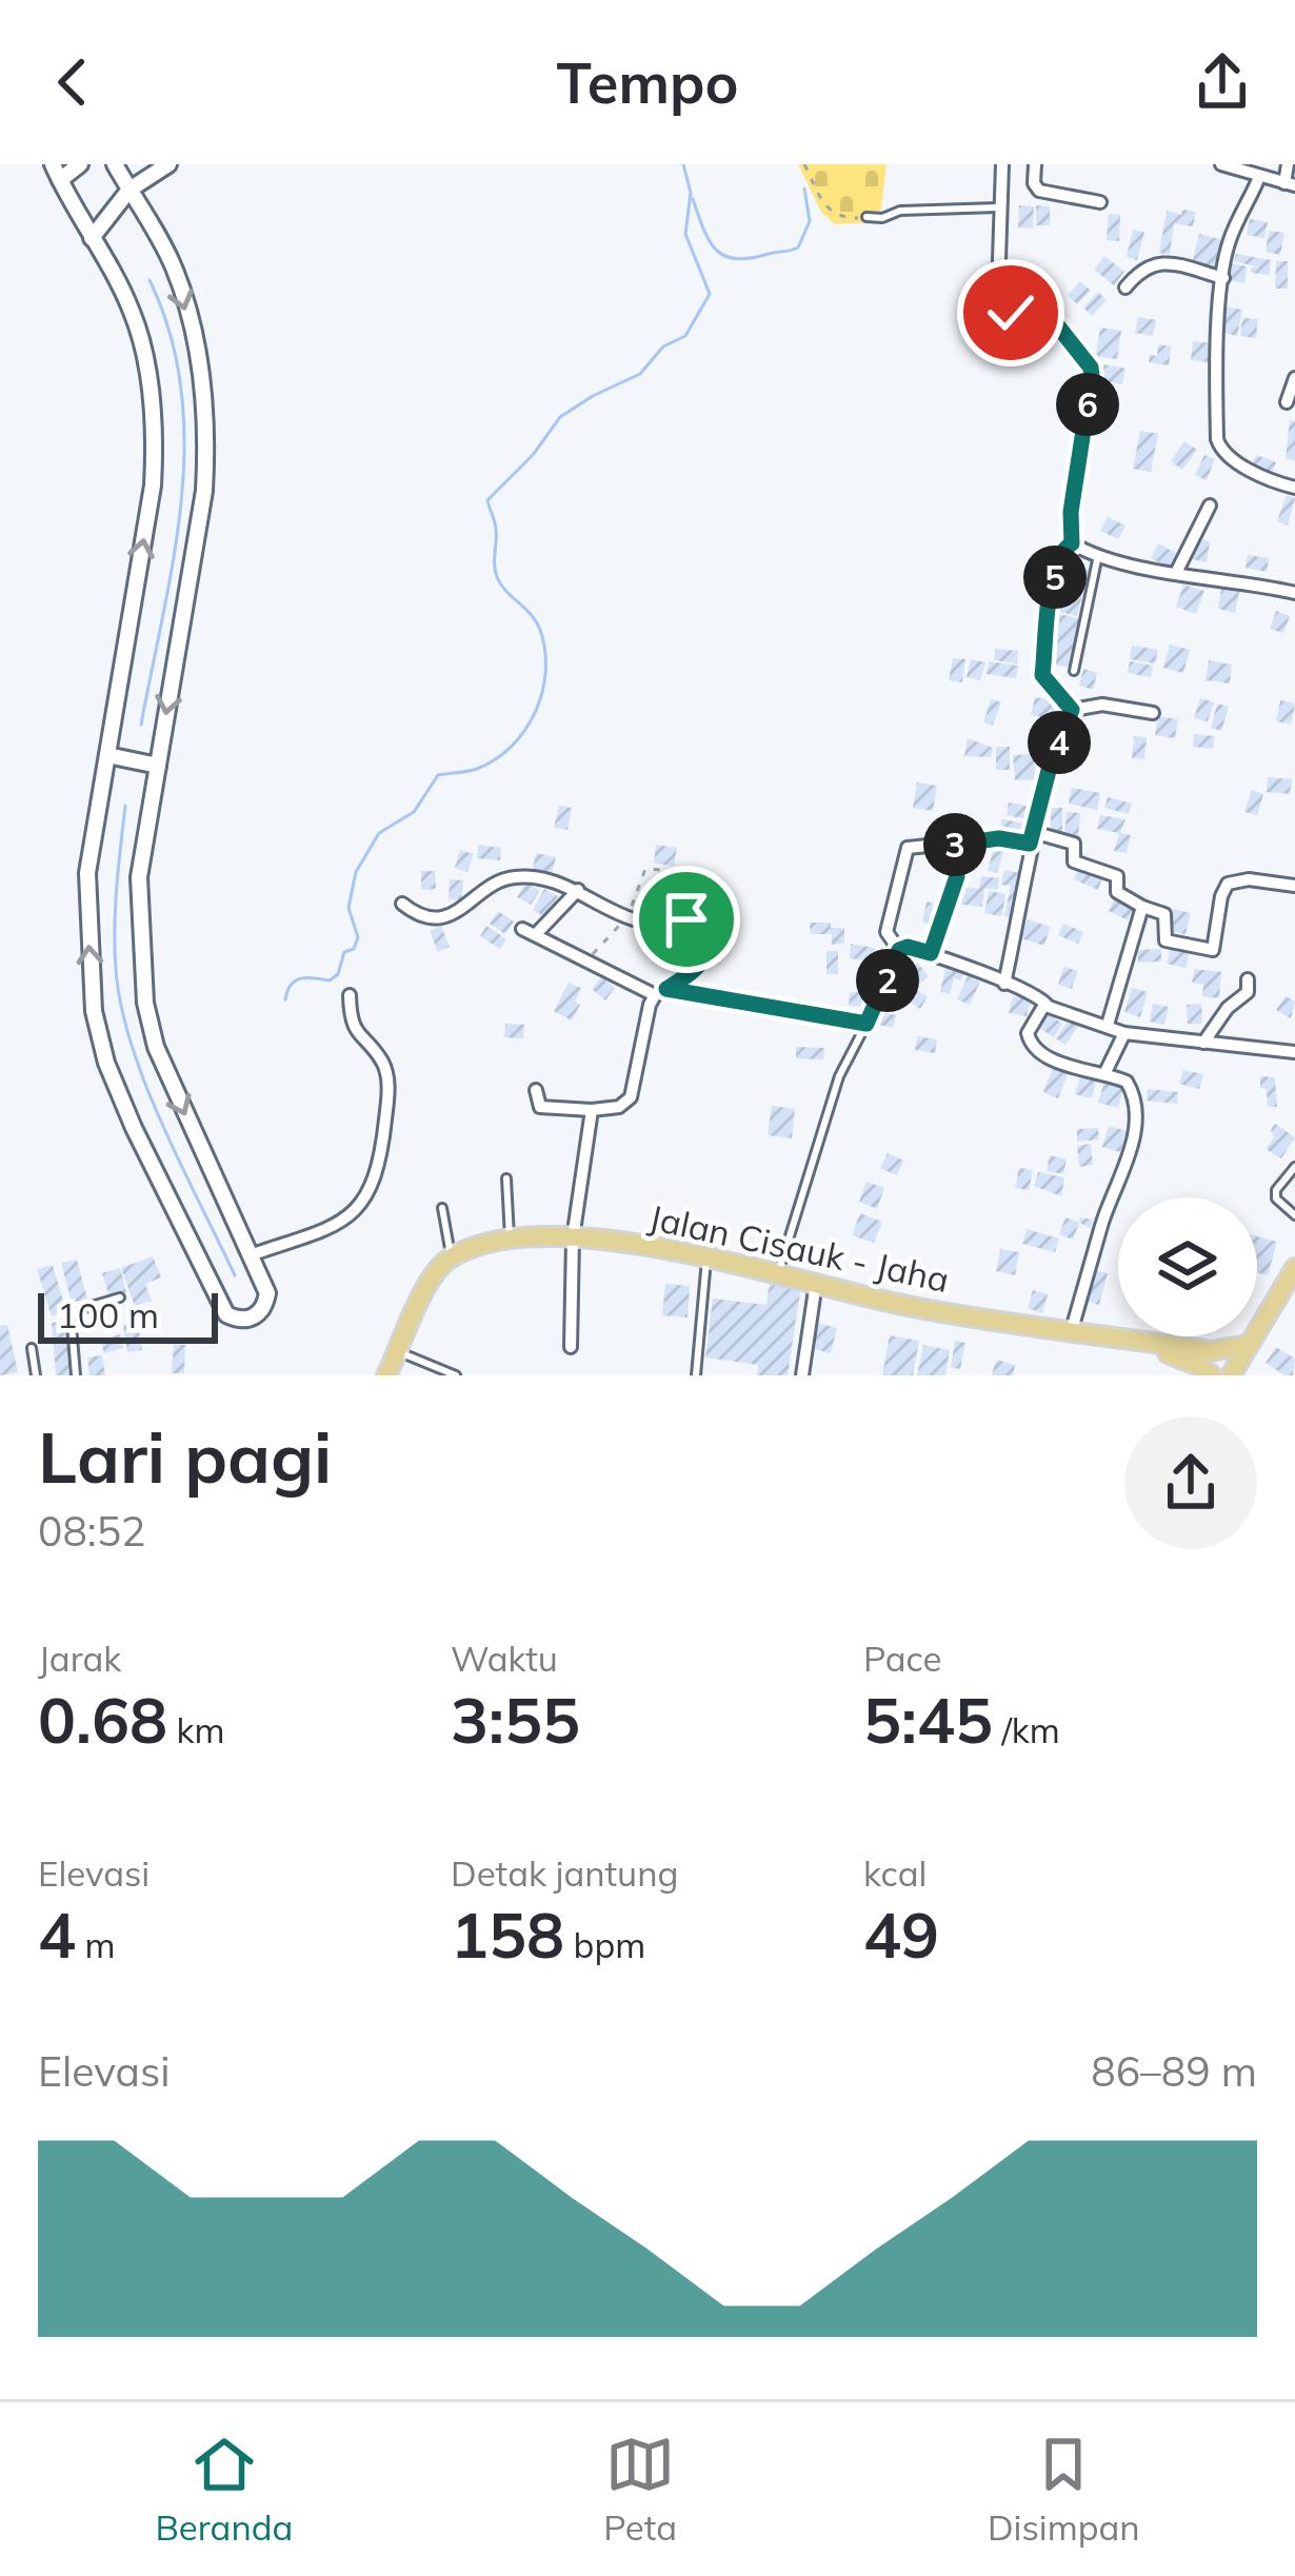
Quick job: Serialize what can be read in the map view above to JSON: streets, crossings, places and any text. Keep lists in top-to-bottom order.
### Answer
{
  "streets": {
    "main road": ["Jalan Cisauk - Jaha"]
  },
  "scale_bar": "100 m",
  "page": {
    "header": "Tempo",
    "pins": [
      "6",
      "5",
      "4",
      "3",
      "2"
    ],
    "scale": "100 m",
    "heading": ["Lari pagi", "08:52"],
    "stats": [
      ["Jarak", "0.68 km"],
      ["Waktu", "3:55"],
      ["Pace", "5:45 /km"],
      ["Elevasi", "4 m"],
      ["Detak jantung", "158 bpm"],
      ["kcal", "49"]
    ],
    "chart": ["Elevasi", "86–89 m"],
    "tabs": ["Beranda", "Peta", "Disimpan"]
  }
}
